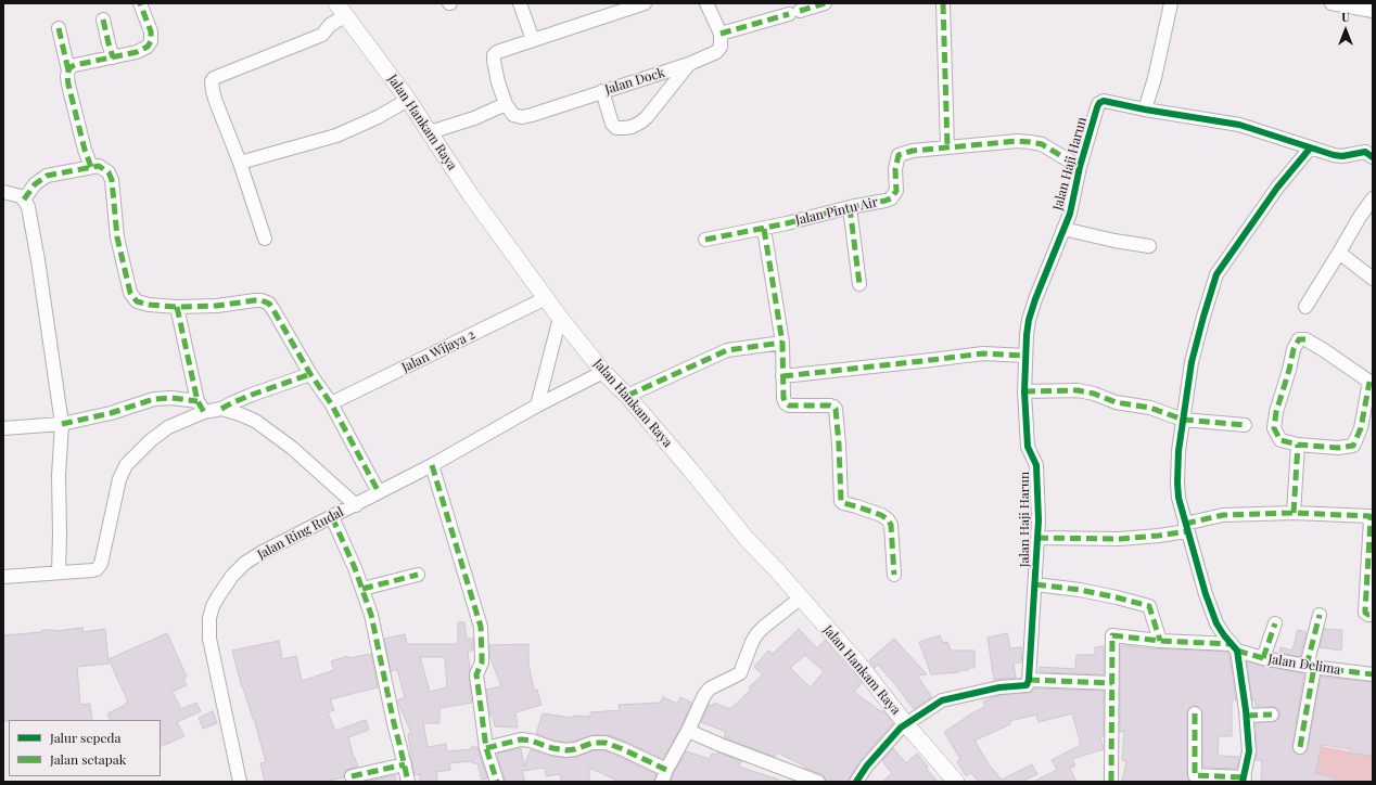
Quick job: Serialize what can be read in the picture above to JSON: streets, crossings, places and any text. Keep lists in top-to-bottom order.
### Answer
{
  "streets": {
    "main road": ["Jalan Hankam Raya"],
    "street": [
      "Jalan Dock",
      "Jalan Haji Harun",
      "Jalan Pintu Air",
      "Jalan Wijaya 2",
      "Jalan Ring Rudal",
      "Jalan Delima"
    ]
  },
  "crossings": [
    ["Jalan Hankam Raya", "Jalan Wijaya 2"],
    ["Jalan Hankam Raya", "Jalan Ring Rudal"],
    ["Jalan Haji Harun", "Jalan Pintu Air"]
  ],
  "legend": ["Jalur sepeda", "Jalan setapak"],
  "north": "top"
}
